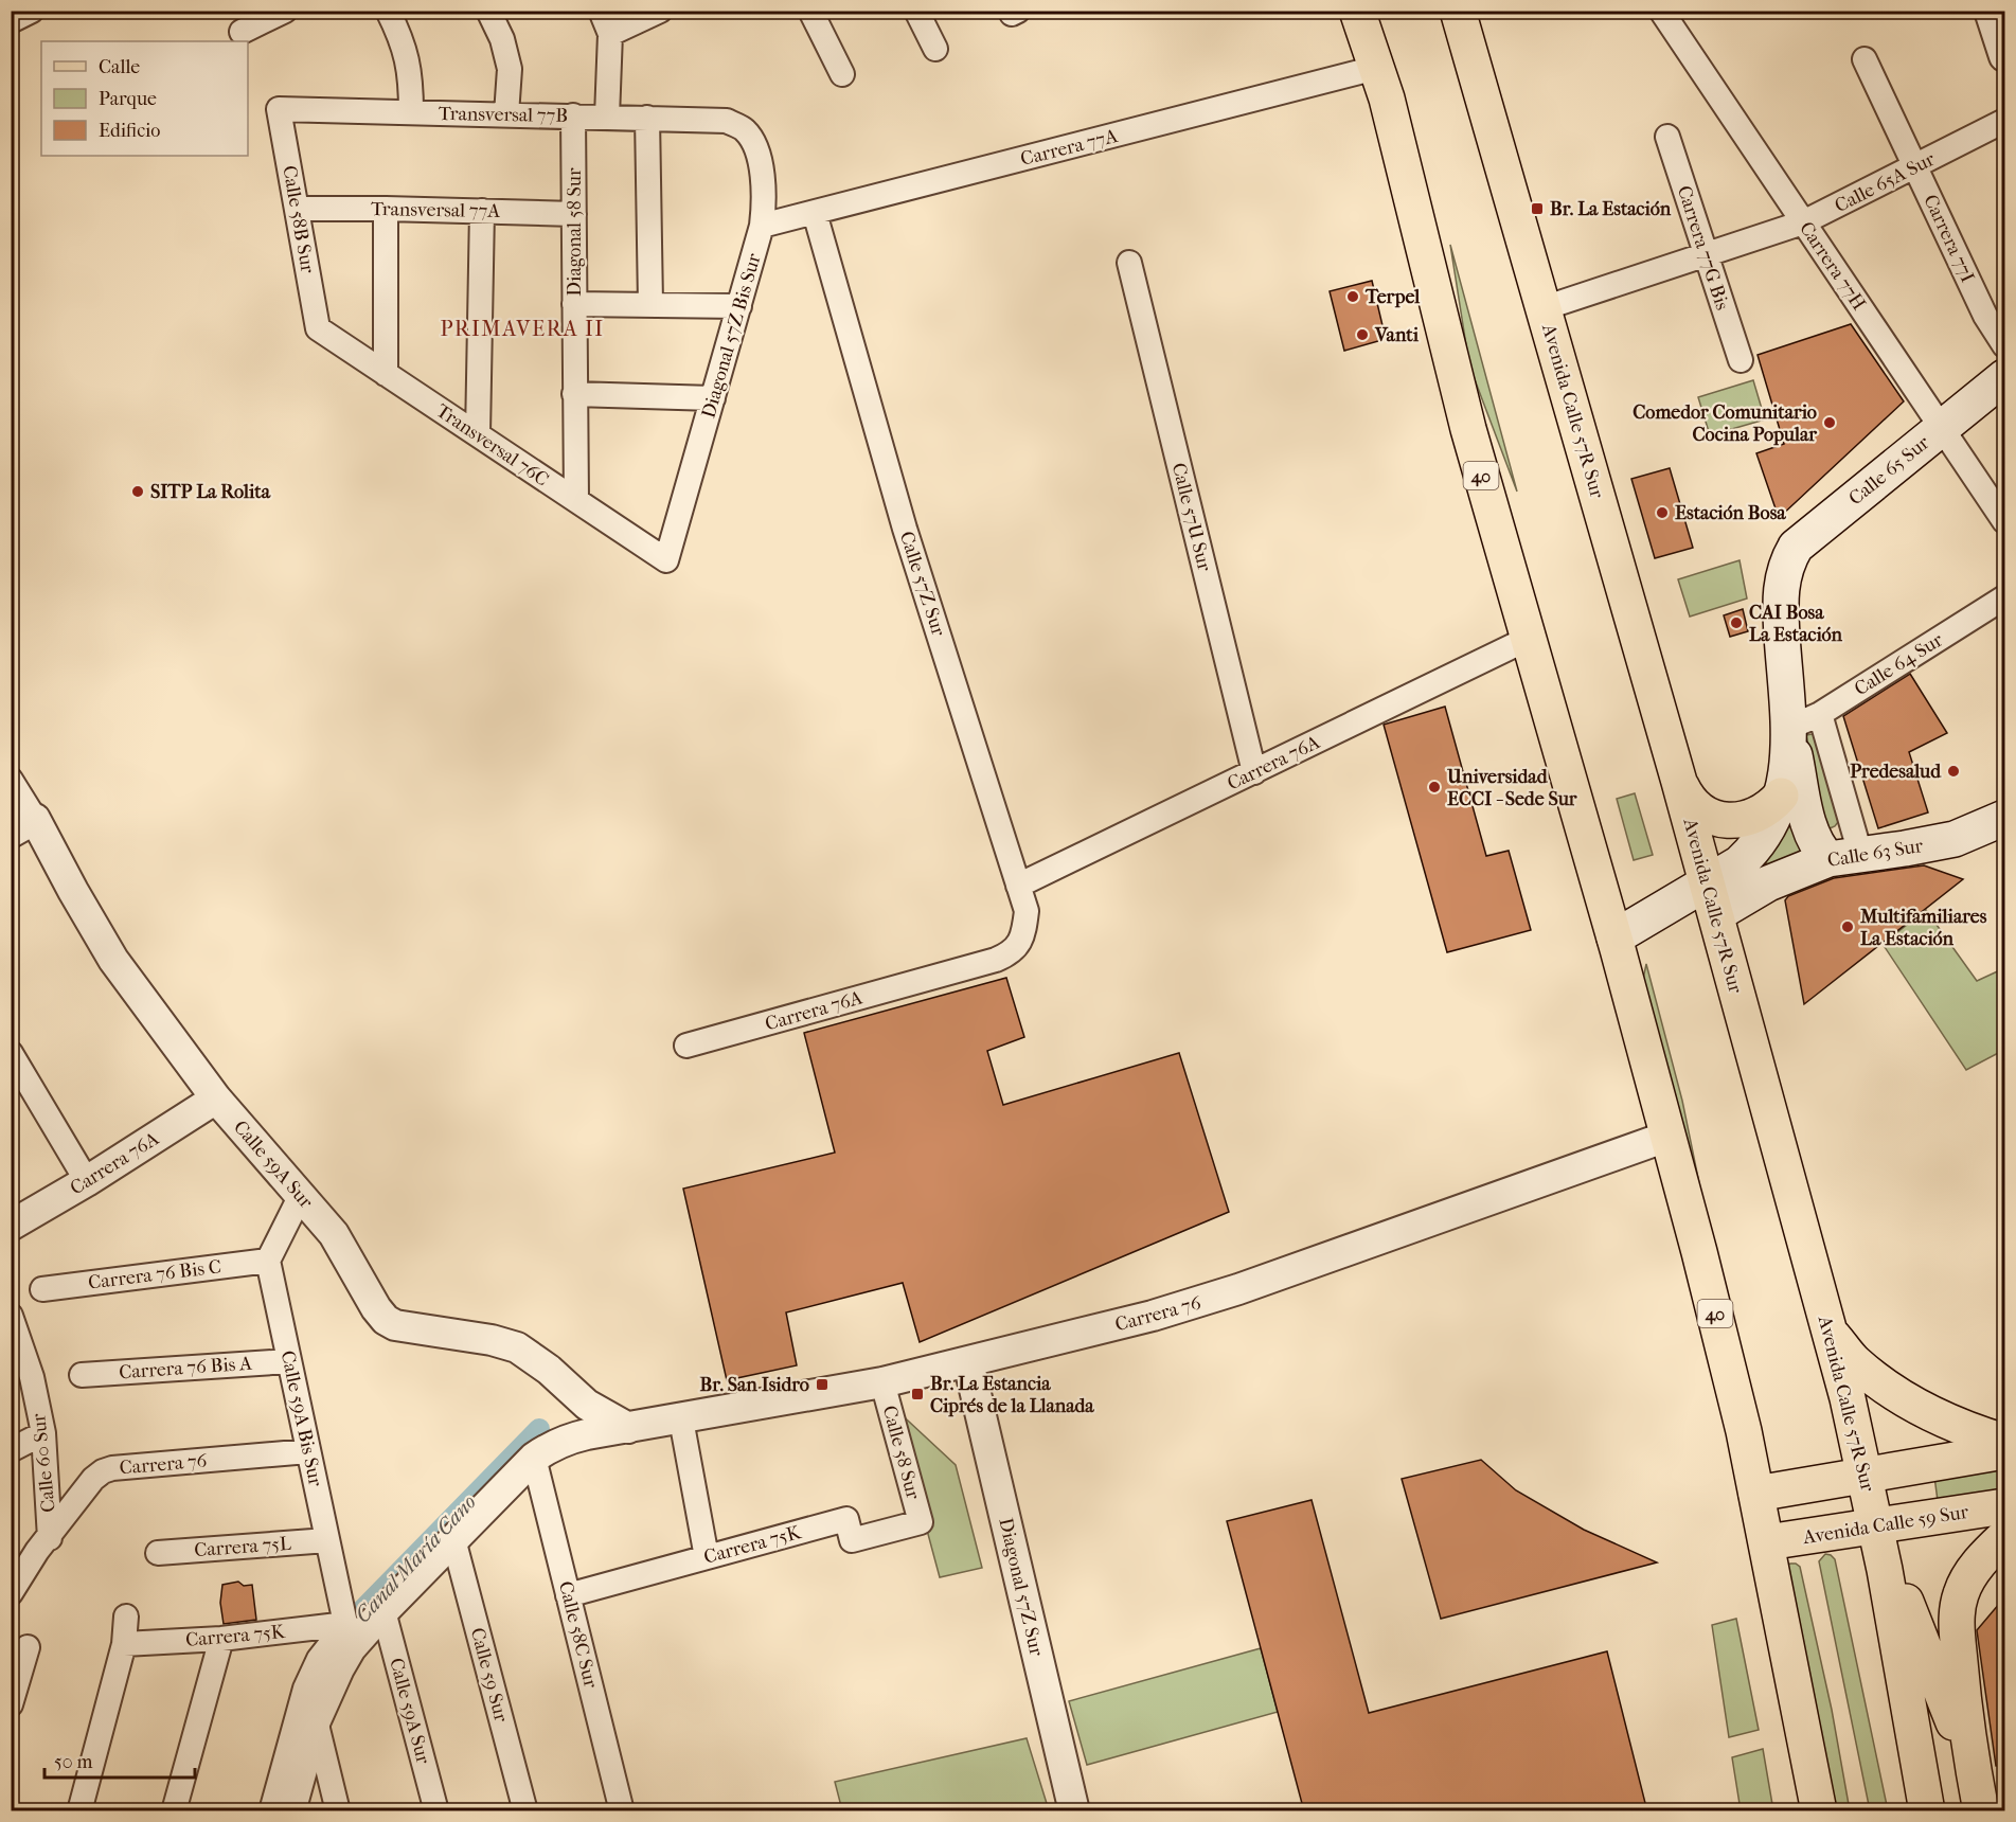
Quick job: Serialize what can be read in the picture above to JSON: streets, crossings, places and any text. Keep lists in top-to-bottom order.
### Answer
{
  "streets": {
    "main road": [
      "Avenida Calle 57R Sur",
      "Calle 65 Sur",
      "40",
      "Calle 63 Sur",
      "Avenida Calle 59 Sur"
    ],
    "street": [
      "Transversal 77B",
      "Carrera 77A",
      "Calle 65A Sur",
      "Transversal 77A",
      "Calle 58B Sur",
      "Diagonal 58 Sur",
      "Carrera 77I",
      "Carrera 77G Bis",
      "Carrera 77H",
      "Diagonal 57Z Bis Sur",
      "Transversal 76C",
      "Calle 57U Sur",
      "Calle 57Z Sur",
      "Calle 64 Sur",
      "Carrera 76A",
      "Calle 59A Sur",
      "Carrera 76 Bis C",
      "Carrera 76",
      "Carrera 76 Bis A",
      "Calle 59A Bis Sur",
      "Calle 58 Sur",
      "Calle 60 Sur",
      "Carrera 75K",
      "Carrera 75L",
      "Diagonal 57Z Sur",
      "Calle 58C Sur",
      "Calle 59 Sur"
    ]
  },
  "crossings": [
    ["Transversal 77B", "Calle 58B Sur"],
    ["Transversal 77B", "Diagonal 58 Sur"],
    ["Transversal 77B", "Diagonal 57Z Bis Sur"],
    ["Carrera 77A", "Diagonal 57Z Bis Sur"],
    ["Carrera 77A", "40"],
    ["Carrera 77A", "Calle 57Z Sur"],
    ["Calle 65A Sur", "Carrera 77I"],
    ["Calle 65A Sur", "Carrera 77G Bis"],
    ["Calle 65A Sur", "Carrera 77H"],
    ["Calle 65A Sur", "Avenida Calle 57R Sur"],
    ["Transversal 77A", "Calle 58B Sur"],
    ["Transversal 77A", "Diagonal 58 Sur"],
    ["Calle 58B Sur", "Transversal 76C"],
    ["Diagonal 58 Sur", "Transversal 76C"],
    ["Carrera 77H", "Calle 65 Sur"],
    ["Diagonal 57Z Bis Sur", "Transversal 76C"],
    ["Avenida Calle 57R Sur", "Calle 63 Sur"],
    ["Avenida Calle 57R Sur", "Avenida Calle 59 Sur"],
    ["Calle 65 Sur", "Calle 64 Sur"],
    ["40", "Carrera 76A"],
    ["40", "Carrera 76"],
    ["40", "Avenida Calle 59 Sur"],
    ["Calle 57U Sur", "Carrera 76A"],
    ["Calle 57Z Sur", "Carrera 76A"],
    ["Carrera 76A", "Calle 59A Sur"],
    ["Calle 59A Sur", "Carrera 76"],
    ["Carrera 76 Bis C", "Calle 59A Bis Sur"],
    ["Carrera 76", "Calle 59A Bis Sur"],
    ["Carrera 76", "Calle 58 Sur"],
    ["Carrera 76", "Calle 60 Sur"],
    ["Carrera 76", "Carrera 75K"],
    ["Carrera 76", "Diagonal 57Z Sur"],
    ["Carrera 76", "Calle 58C Sur"],
    ["Carrera 76", "Calle 59 Sur"],
    ["Carrera 76 Bis A", "Calle 59A Bis Sur"],
    ["Calle 59A Bis Sur", "Carrera 75K"],
    ["Calle 59A Bis Sur", "Carrera 75L"],
    ["Calle 58 Sur", "Carrera 75K"],
    ["Carrera 75K", "Calle 58C Sur"]
  ],
  "districts": ["PRIMAVERA II"],
  "water": ["Canal María Cano"],
  "places": {
    "transit": ["Br. La Estación", "Br. San Isidro", "Br. La Estancia Ciprés de la Llanada"],
    "other": [
      "Terpel",
      "Vanti",
      "Comedor Comunitario Cocina Popular",
      "SITP La Rolita",
      "Estación Bosa",
      "CAI Bosa La Estación",
      "Predesalud",
      "Universidad ECCI - Sede Sur",
      "Multifamiliares La Estación"
    ]
  },
  "legend": ["Calle", "Parque", "Edificio"],
  "scale_bar": "50 m"
}
